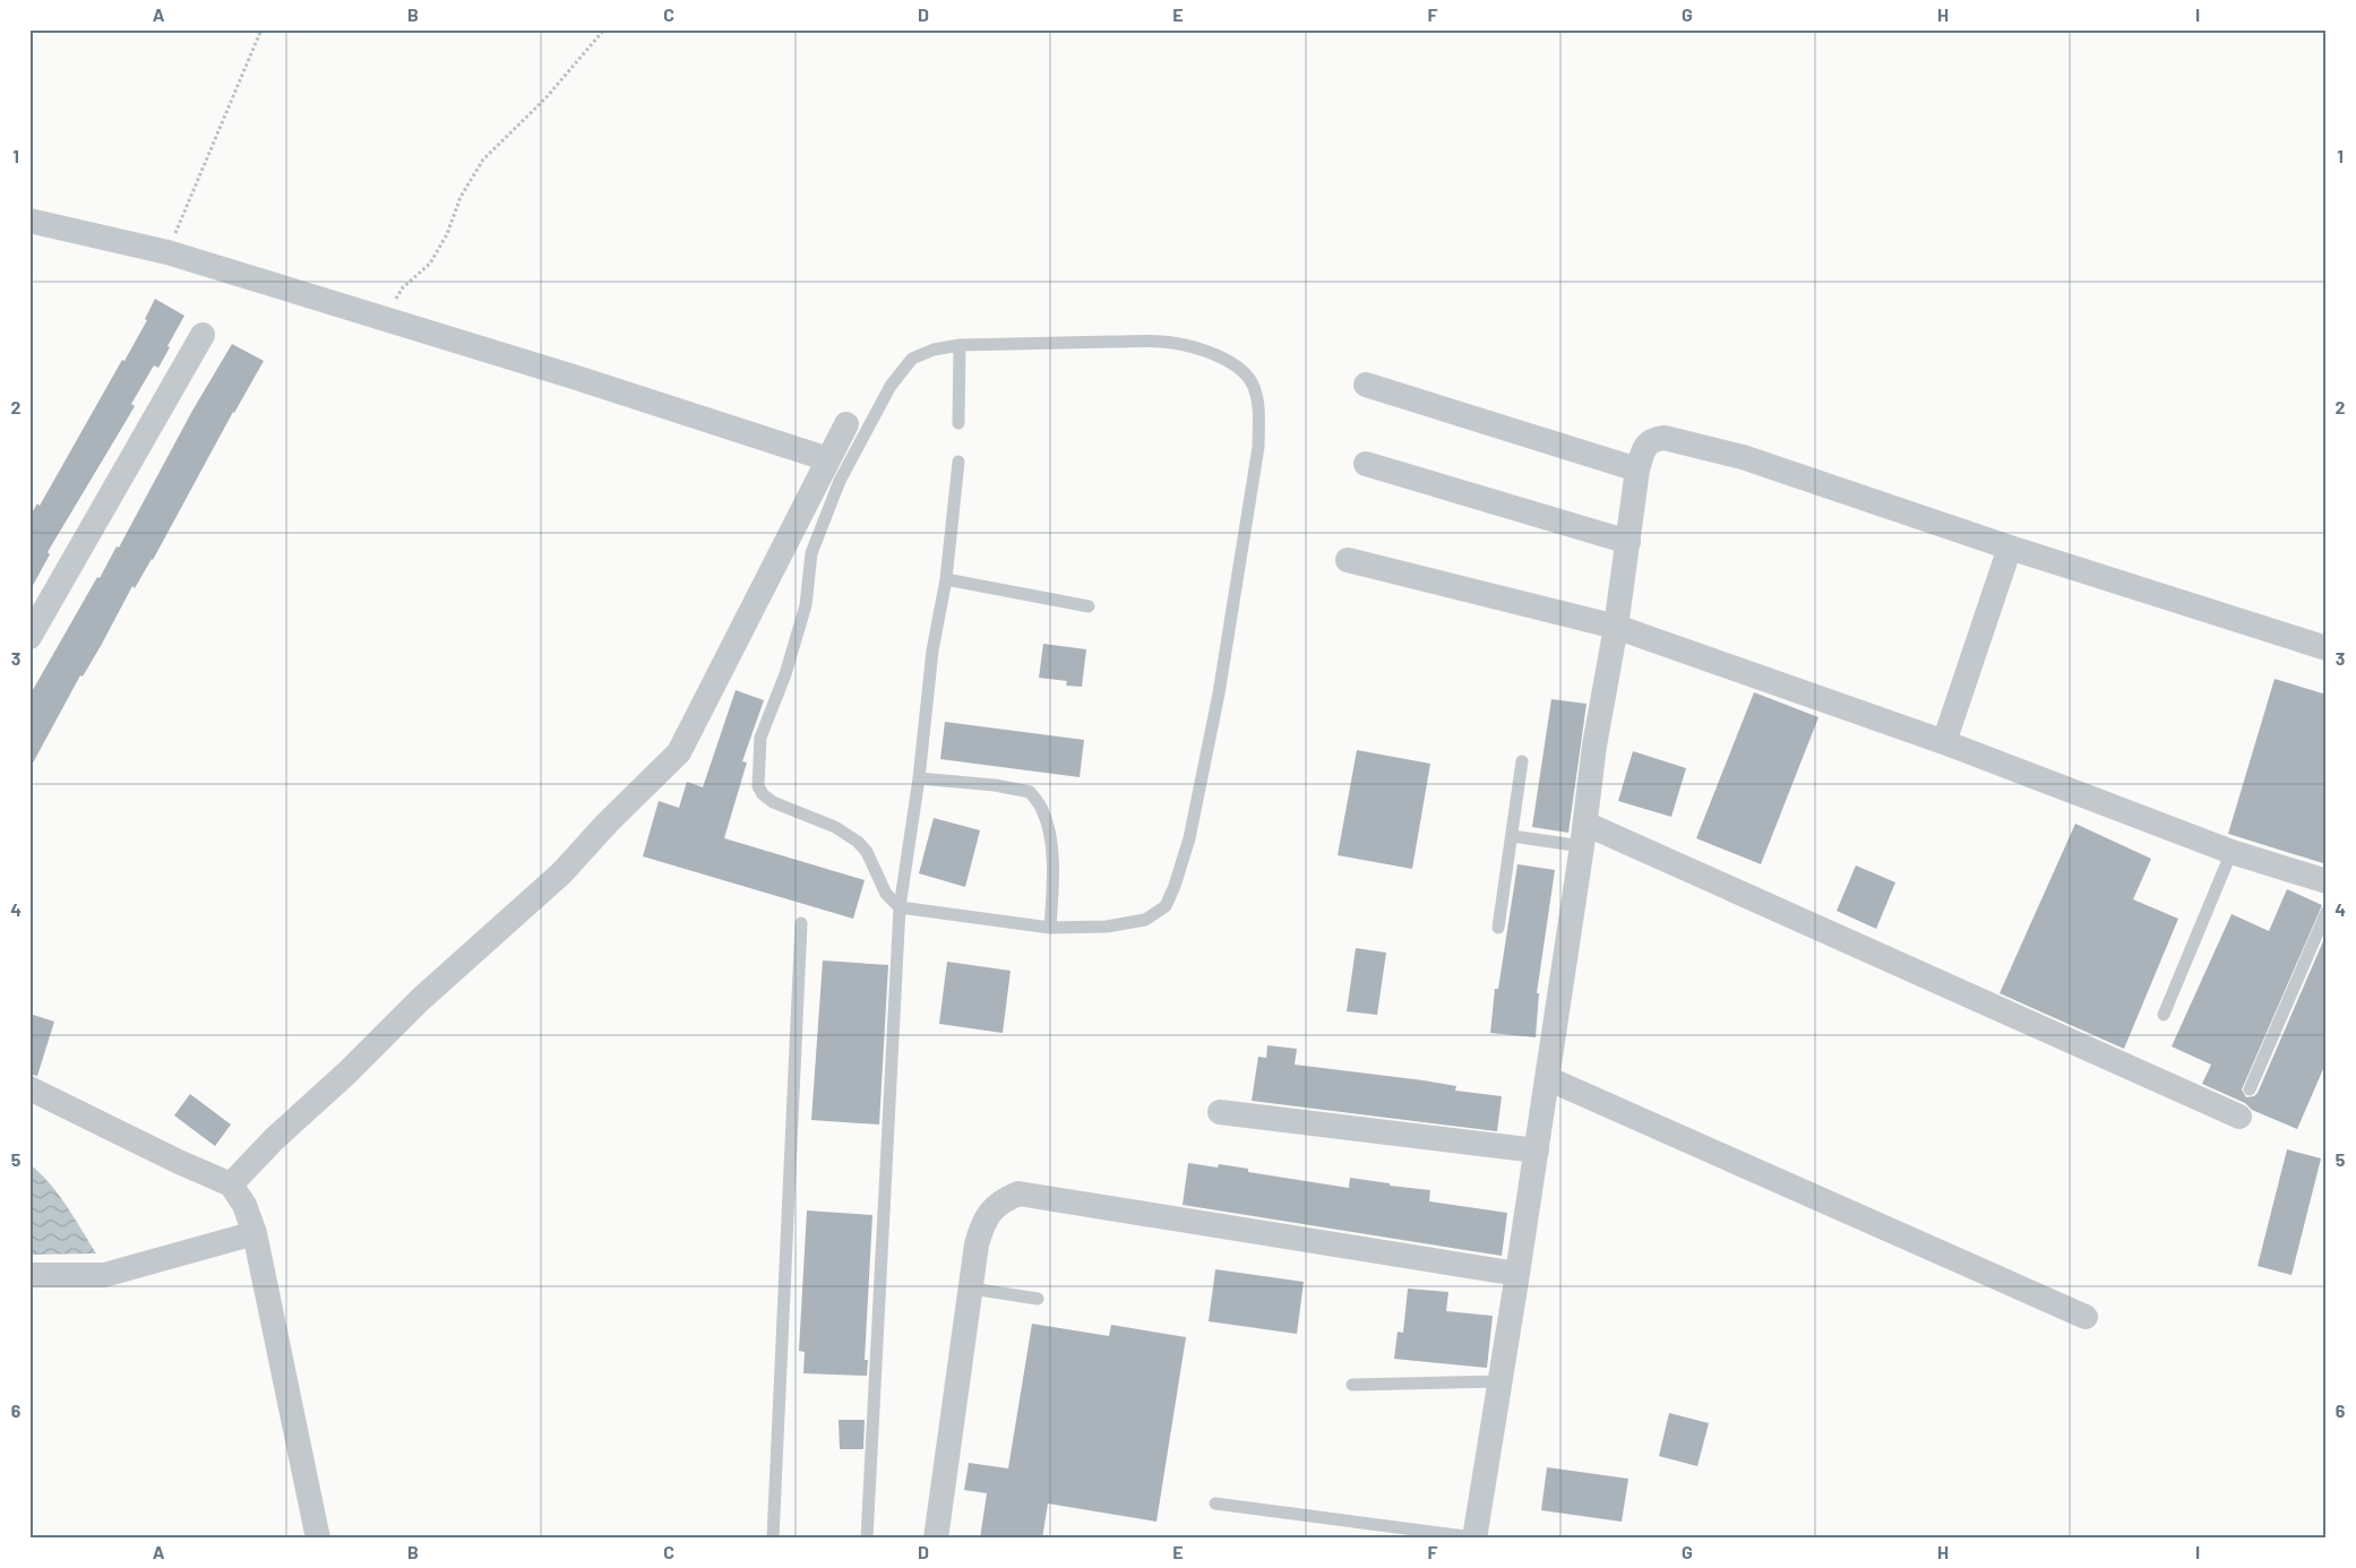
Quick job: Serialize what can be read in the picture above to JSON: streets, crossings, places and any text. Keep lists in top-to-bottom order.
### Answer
{
  "grid": {
    "columns": [
      "A",
      "B",
      "C",
      "D",
      "E",
      "F",
      "G",
      "H",
      "I"
    ],
    "rows": [
      "1",
      "2",
      "3",
      "4",
      "5",
      "6"
    ]
  }
}
